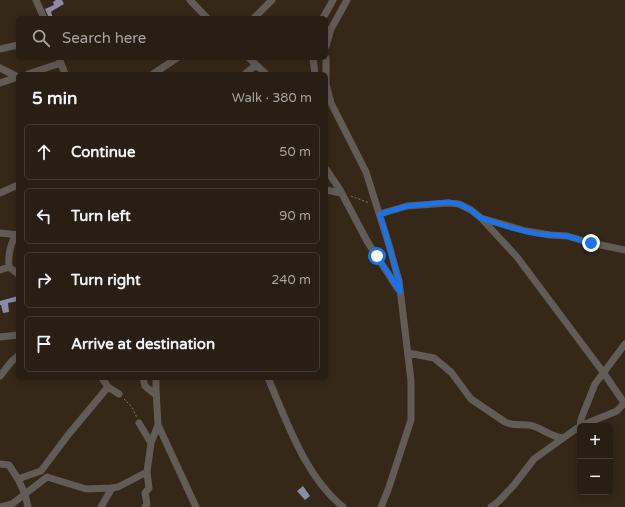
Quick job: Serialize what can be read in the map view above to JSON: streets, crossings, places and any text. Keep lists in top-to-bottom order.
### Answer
{
  "page": {
    "search": "Search here",
    "heading": ["5 min", "Walk · 380 m"],
    "list": [
      ["Continue", "50 m"],
      ["Turn left", "90 m"],
      ["Turn right", "240 m"],
      "Arrive at destination"
    ],
    "map_buttons": ["+", "−"]
  }
}
